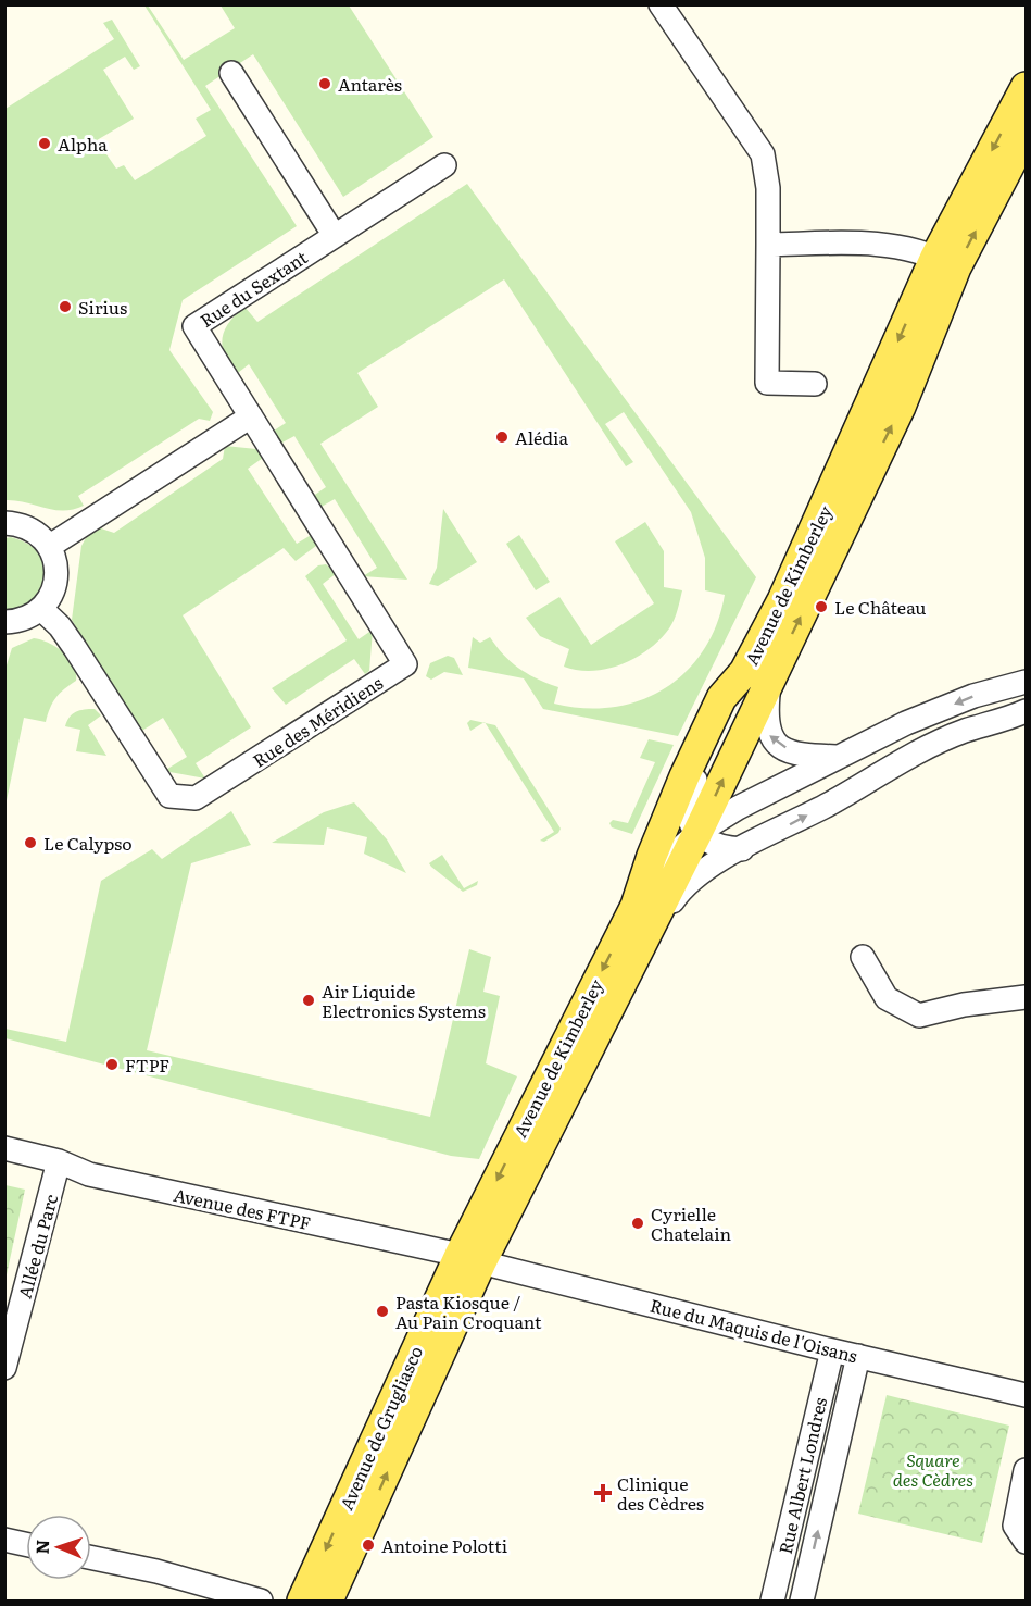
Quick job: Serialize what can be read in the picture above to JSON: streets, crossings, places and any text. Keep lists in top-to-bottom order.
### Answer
{
  "streets": {
    "main road": ["Avenue de Kimberley", "Avenue de Grugliasco"],
    "street": [
      "Rue du Sextant",
      "Rue des Méridiens",
      "Avenue des FTPF",
      "Allée du Parc",
      "Rue du Maquis de l'Oisans",
      "Rue Albert Londres"
    ]
  },
  "crossings": [
    ["Rue du Sextant", "Rue des Méridiens"],
    ["Avenue de Kimberley", "Avenue des FTPF"],
    ["Avenue de Kimberley", "Rue du Maquis de l'Oisans"],
    ["Avenue de Kimberley", "Avenue de Grugliasco"],
    ["Avenue des FTPF", "Allée du Parc"],
    ["Avenue des FTPF", "Rue du Maquis de l'Oisans"],
    ["Avenue des FTPF", "Avenue de Grugliasco"],
    ["Rue du Maquis de l'Oisans", "Avenue de Grugliasco"],
    ["Rue du Maquis de l'Oisans", "Rue Albert Londres"]
  ],
  "parks": ["Square des Cèdres"],
  "places": {
    "other": [
      "Antarès",
      "Alpha",
      "Sirius",
      "Alédia",
      "Le Château",
      "Le Calypso",
      "Air Liquide Electronics Systems",
      "FTPF",
      "Cyrielle Chatelain",
      "Pasta Kiosque / Au Pain Croquant",
      "Antoine Polotti"
    ],
    "health": ["Clinique des Cèdres"]
  },
  "north": "left"
}
